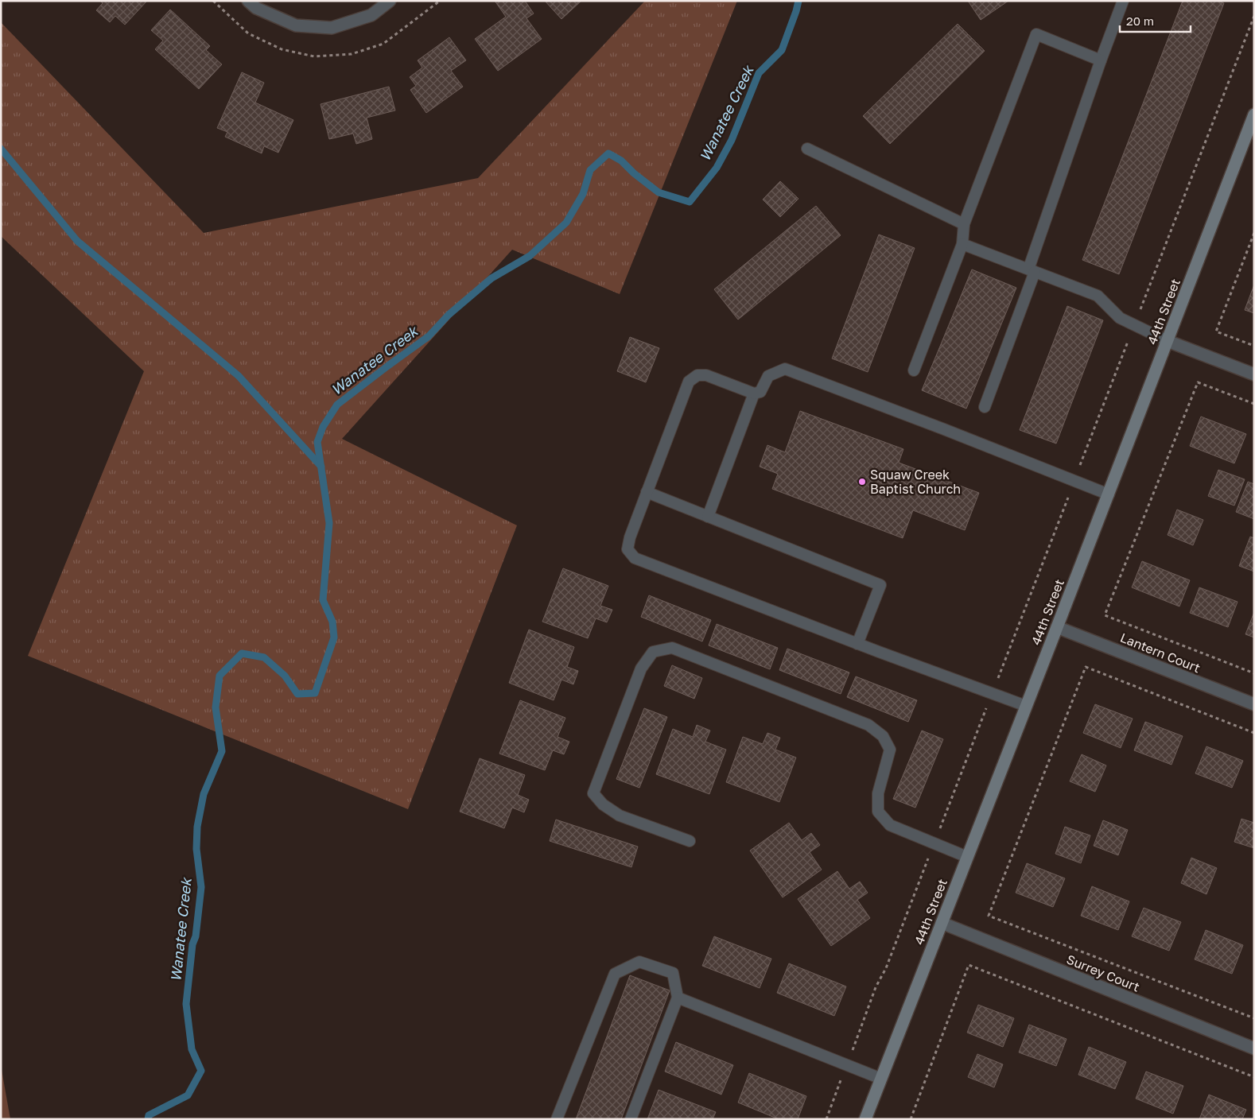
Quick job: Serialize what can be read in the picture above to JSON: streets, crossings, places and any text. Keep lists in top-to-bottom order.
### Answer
{
  "streets": {
    "street": ["44th Street", "Lantern Court", "Surrey Court"]
  },
  "crossings": [
    ["44th Street", "Lantern Court"],
    ["44th Street", "Surrey Court"]
  ],
  "water": ["Wanatee Creek"],
  "places": ["Squaw Creek Baptist Church"],
  "scale_bar": "20 m"
}
